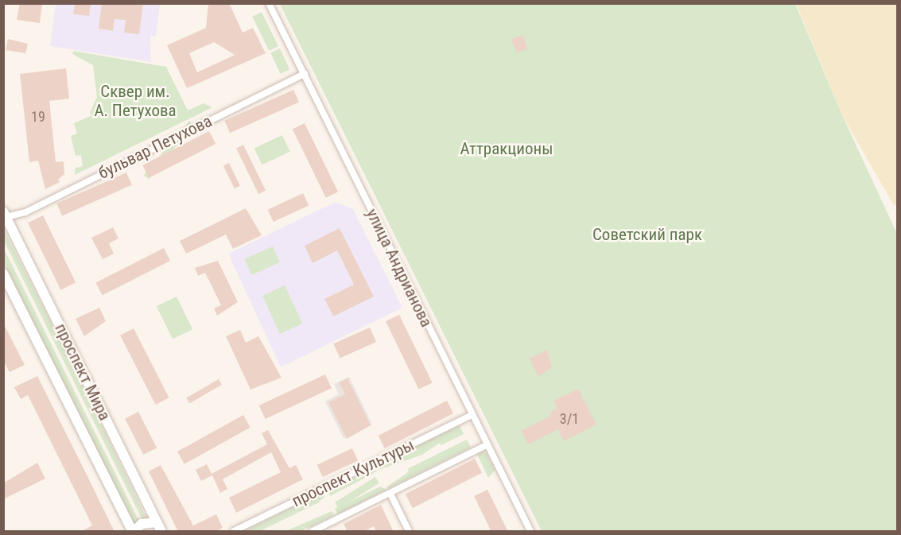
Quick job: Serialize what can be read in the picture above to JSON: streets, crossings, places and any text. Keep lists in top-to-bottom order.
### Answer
{
  "streets": {
    "main road": ["проспект Мира"],
    "street": ["бульвар Петухова", "улица Андрианова", "проспект Культуры"]
  },
  "crossings": [
    ["бульвар Петухова", "улица Андрианова"],
    ["бульвар Петухова", "проспект Мира"],
    ["улица Андрианова", "проспект Культуры"]
  ],
  "parks": ["Сквер им. А. Петухова", "Аттракционы", "Советский парк"],
  "house_numbers": ["19", "3/1"]
}
